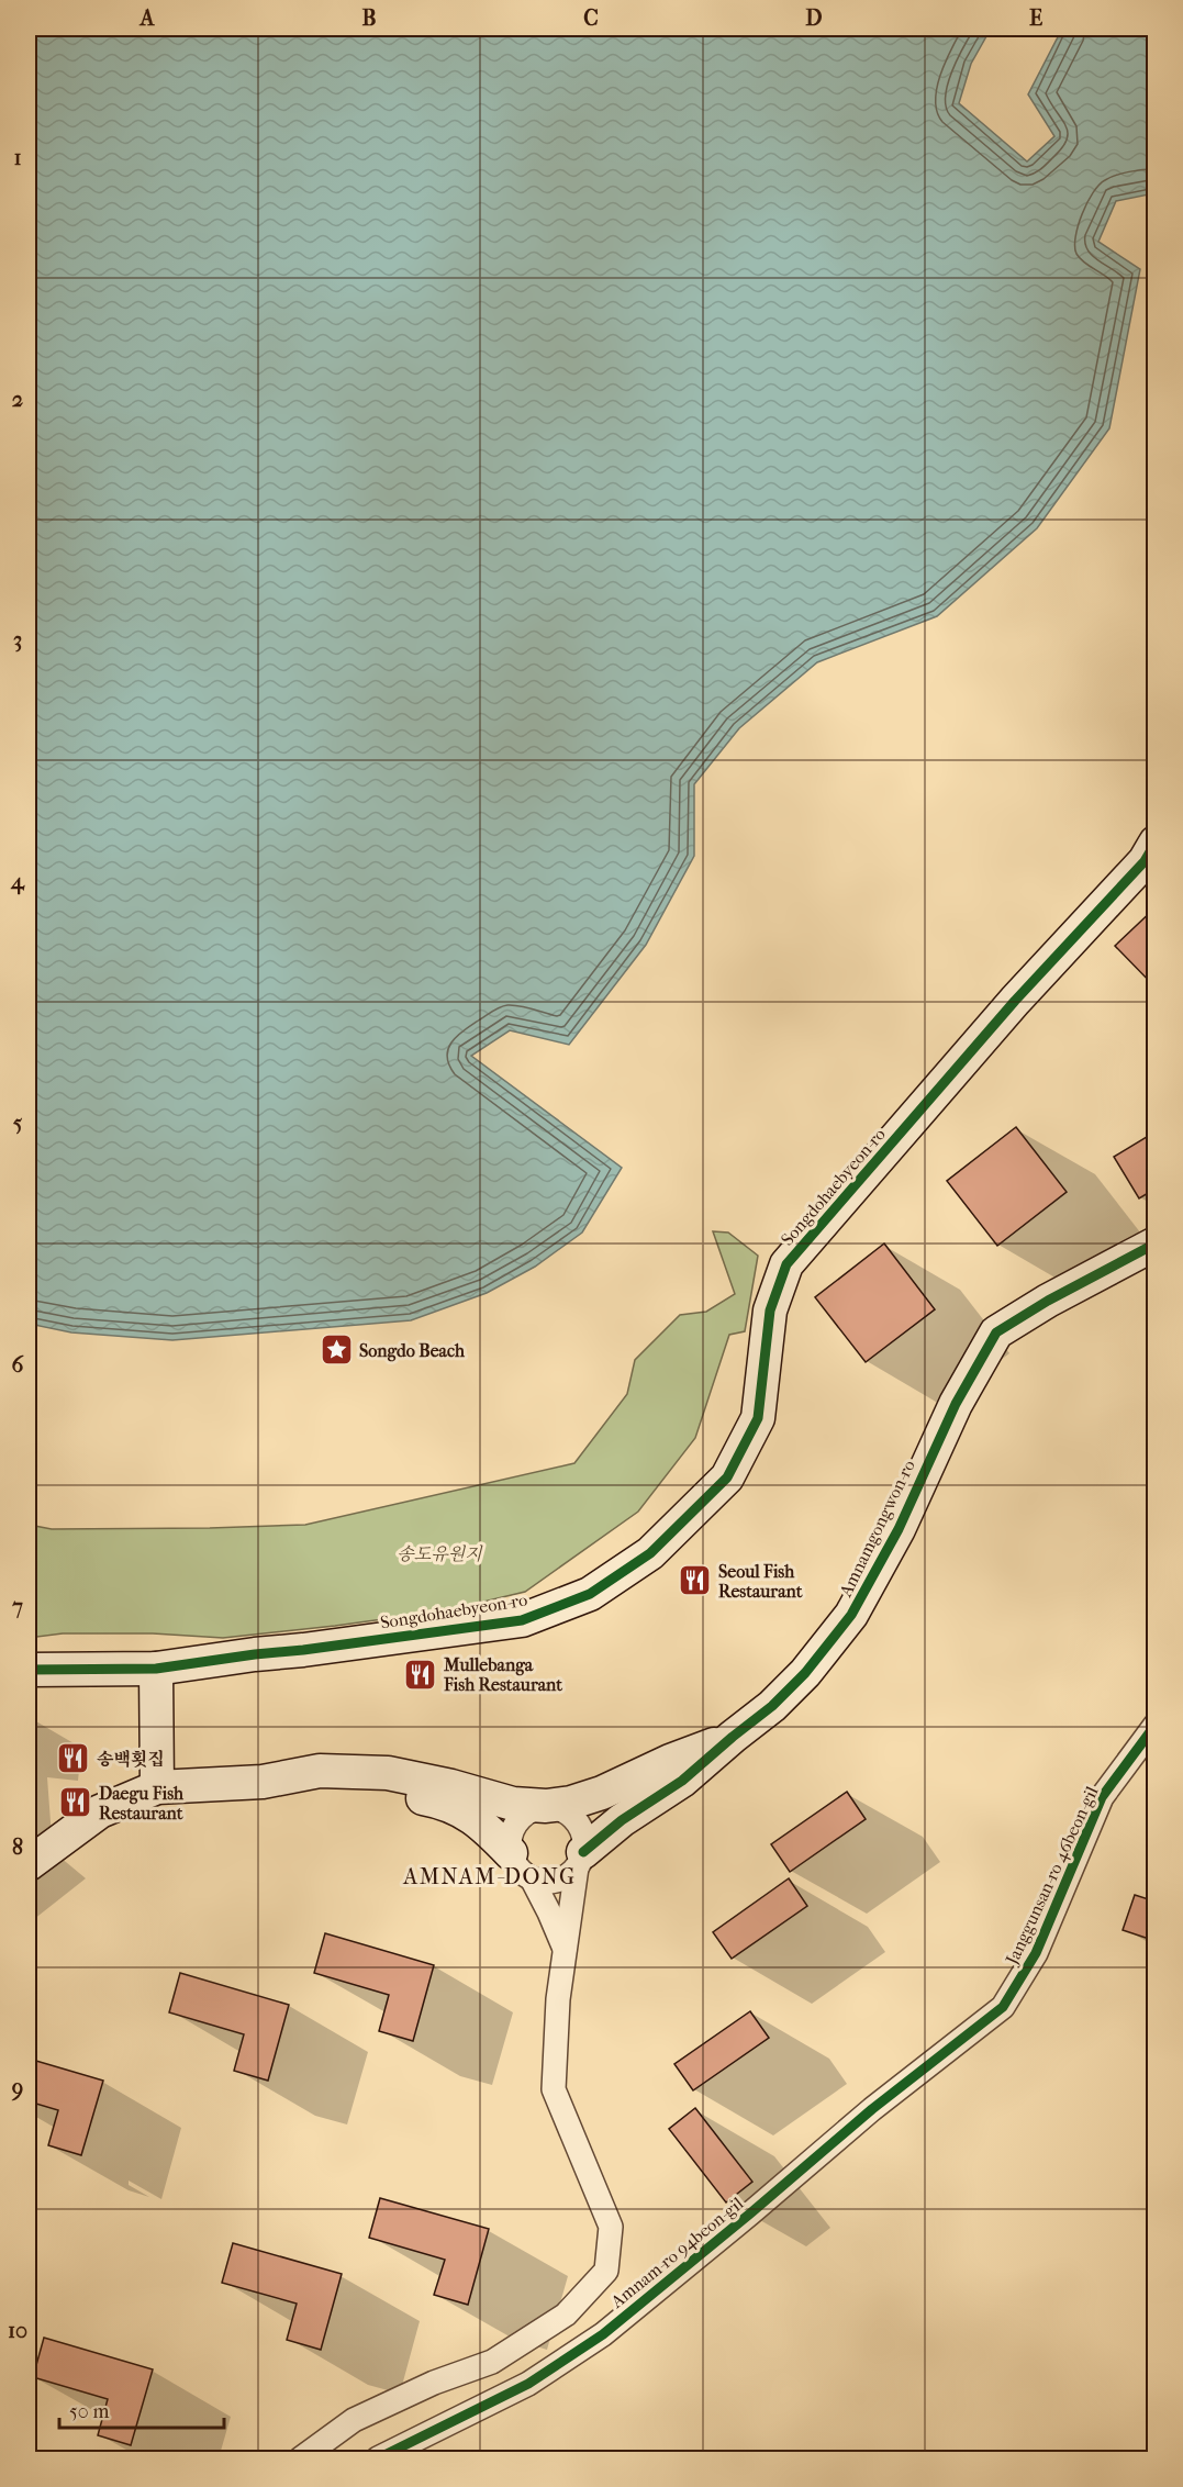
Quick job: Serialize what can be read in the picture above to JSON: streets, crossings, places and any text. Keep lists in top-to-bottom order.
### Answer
{
  "streets": {
    "street": [
      "Songdohaebyeon-ro",
      "Amnamgongwon-ro",
      "Janggunsan-ro 46beon-gil",
      "Amnam-ro 94beon-gil"
    ]
  },
  "crossings": [
    ["Janggunsan-ro 46beon-gil", "Amnam-ro 94beon-gil"]
  ],
  "districts": ["AMNAM-DONG"],
  "parks": ["송도유원지"],
  "places": {
    "place": ["Songdo Beach"],
    "restaurant": [
      "Seoul Fish Restaurant",
      "Mullebanga Fish Restaurant",
      "송백횟집",
      "Daegu Fish Restaurant"
    ]
  },
  "scale_bar": "50 m",
  "grid": {
    "columns": [
      "A",
      "B",
      "C",
      "D",
      "E"
    ],
    "rows": [
      "1",
      "2",
      "3",
      "4",
      "5",
      "6",
      "7",
      "8",
      "9",
      "10"
    ]
  }
}
